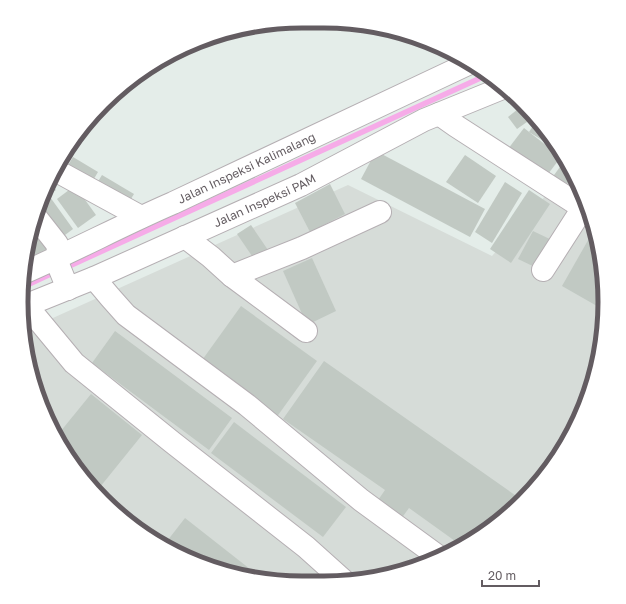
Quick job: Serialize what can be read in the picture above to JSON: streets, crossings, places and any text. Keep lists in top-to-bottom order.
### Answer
{
  "streets": {
    "street": ["Jalan Inspeksi Kalimalang", "Jalan Inspeksi PAM"]
  },
  "scale_bar": "20 m"
}
